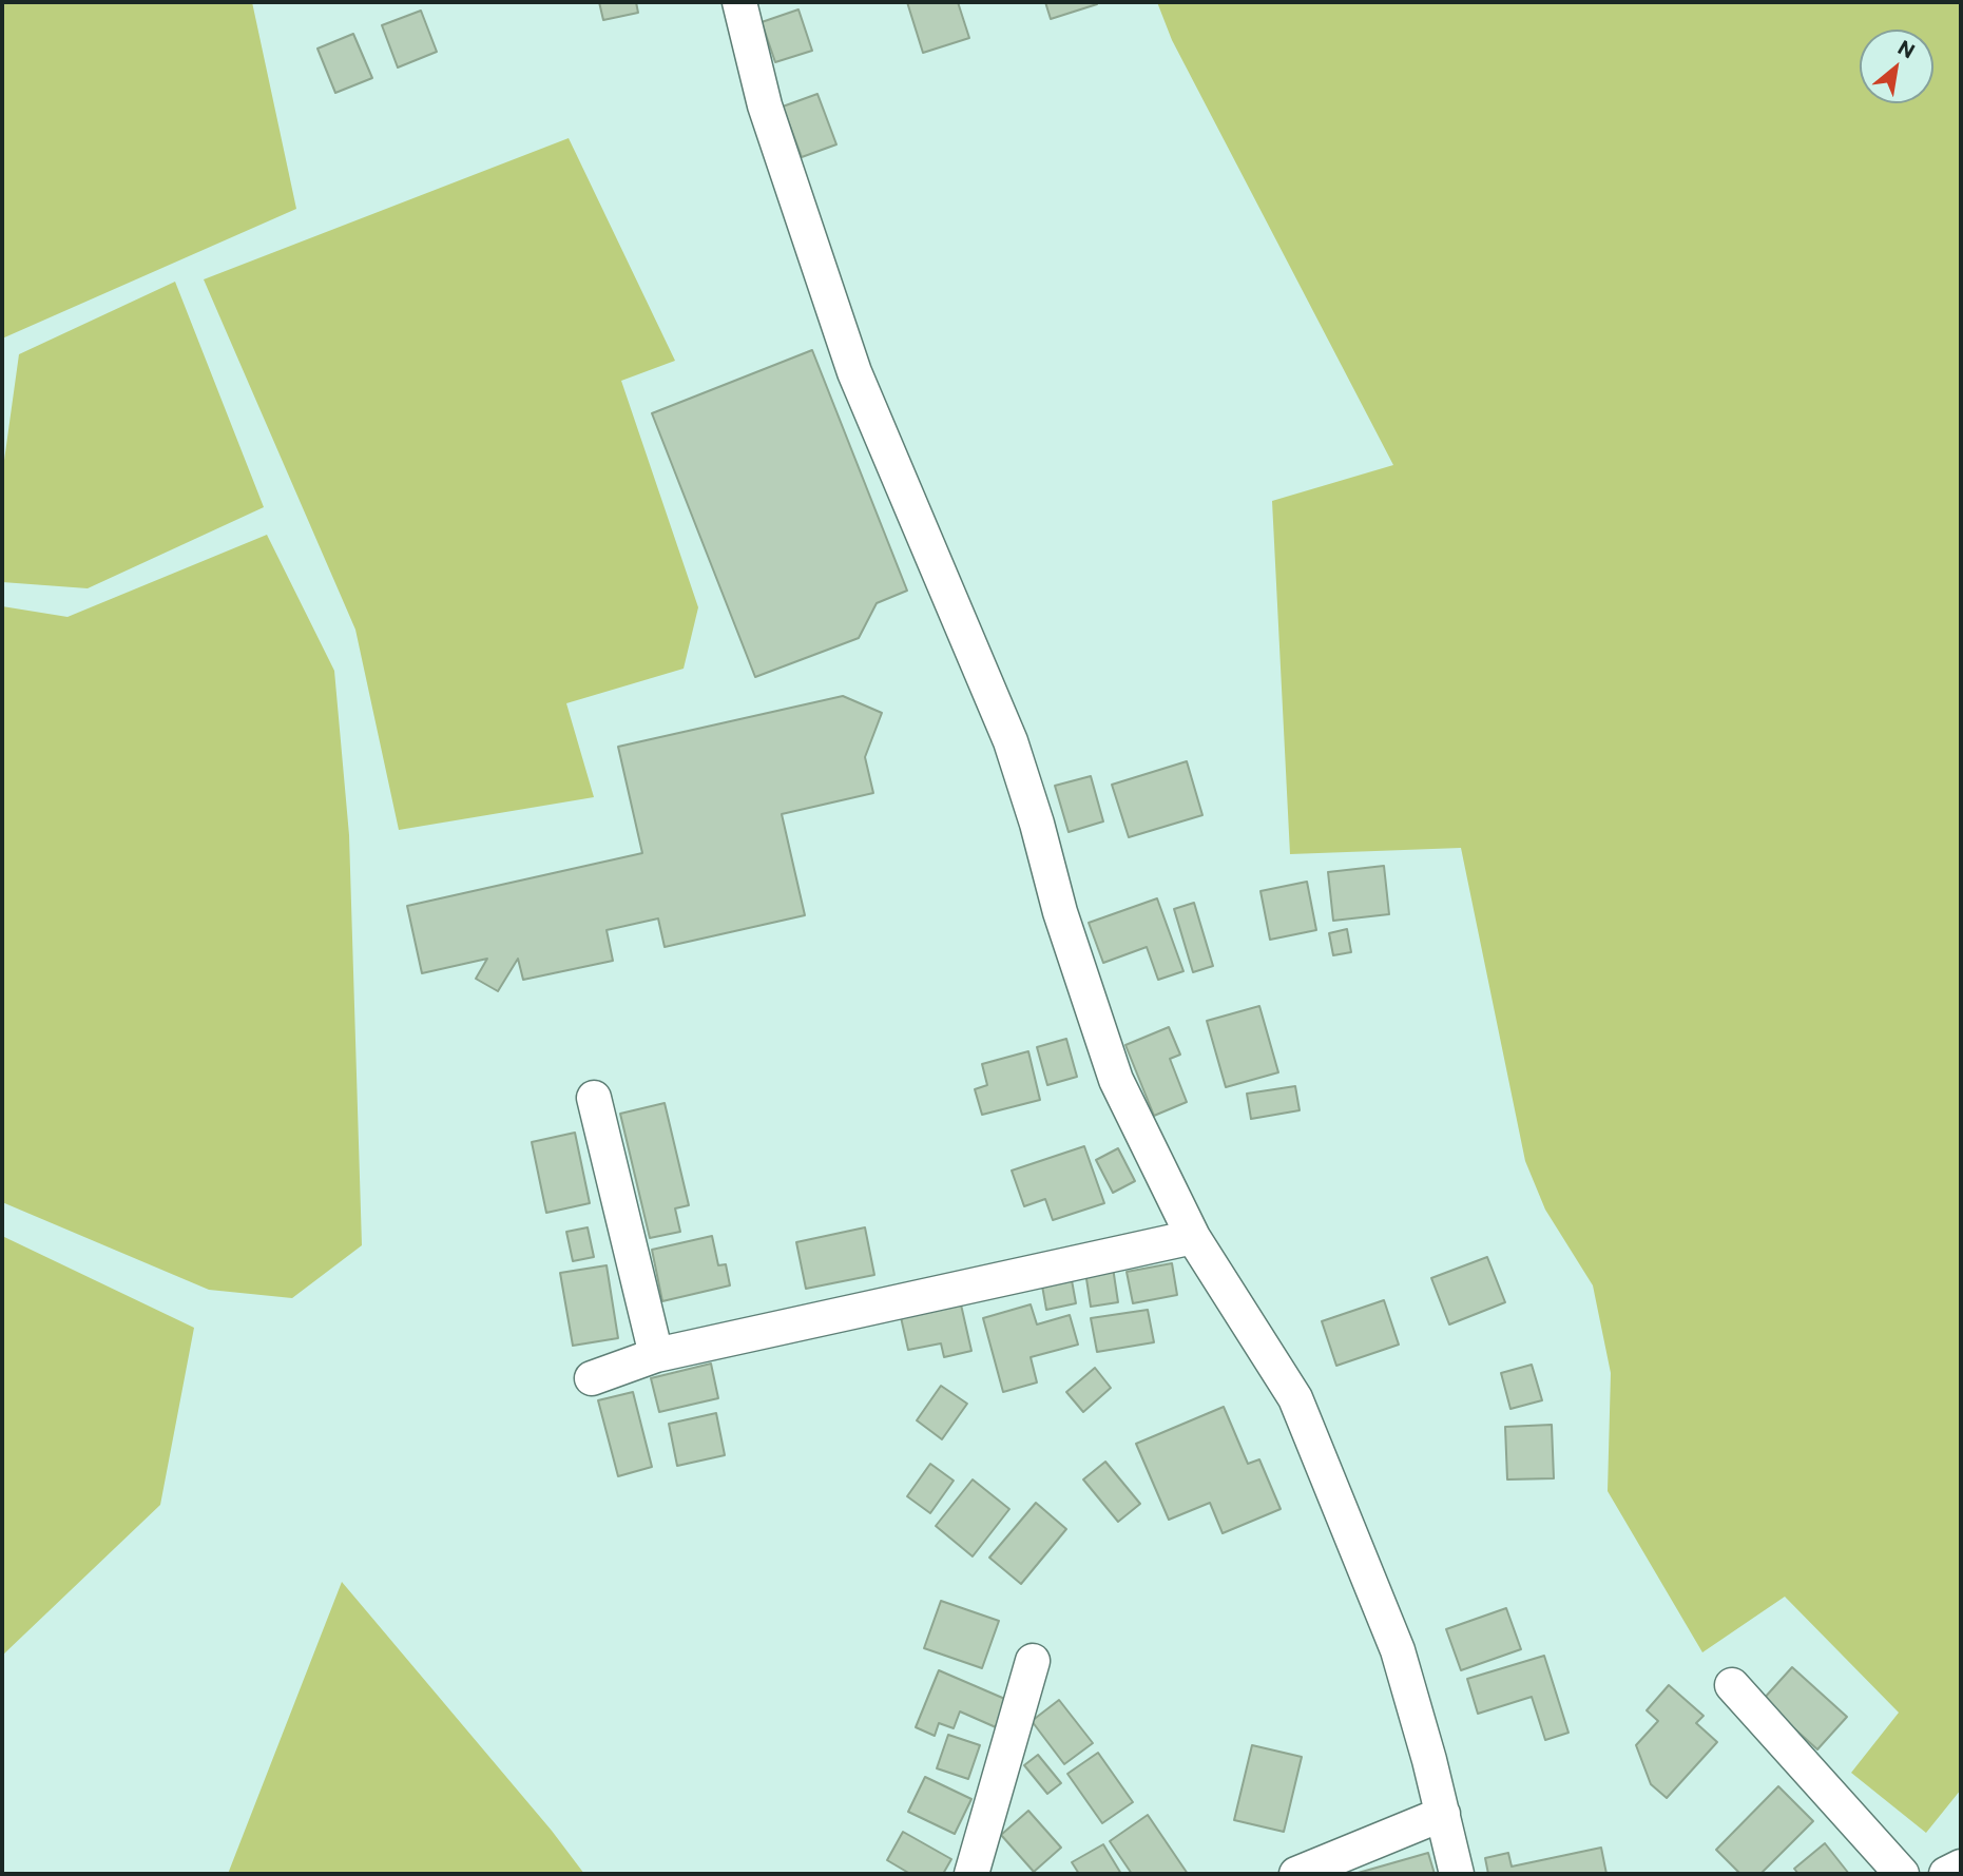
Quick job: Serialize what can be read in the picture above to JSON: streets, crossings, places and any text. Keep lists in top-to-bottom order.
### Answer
{
  "north": "top right"
}
